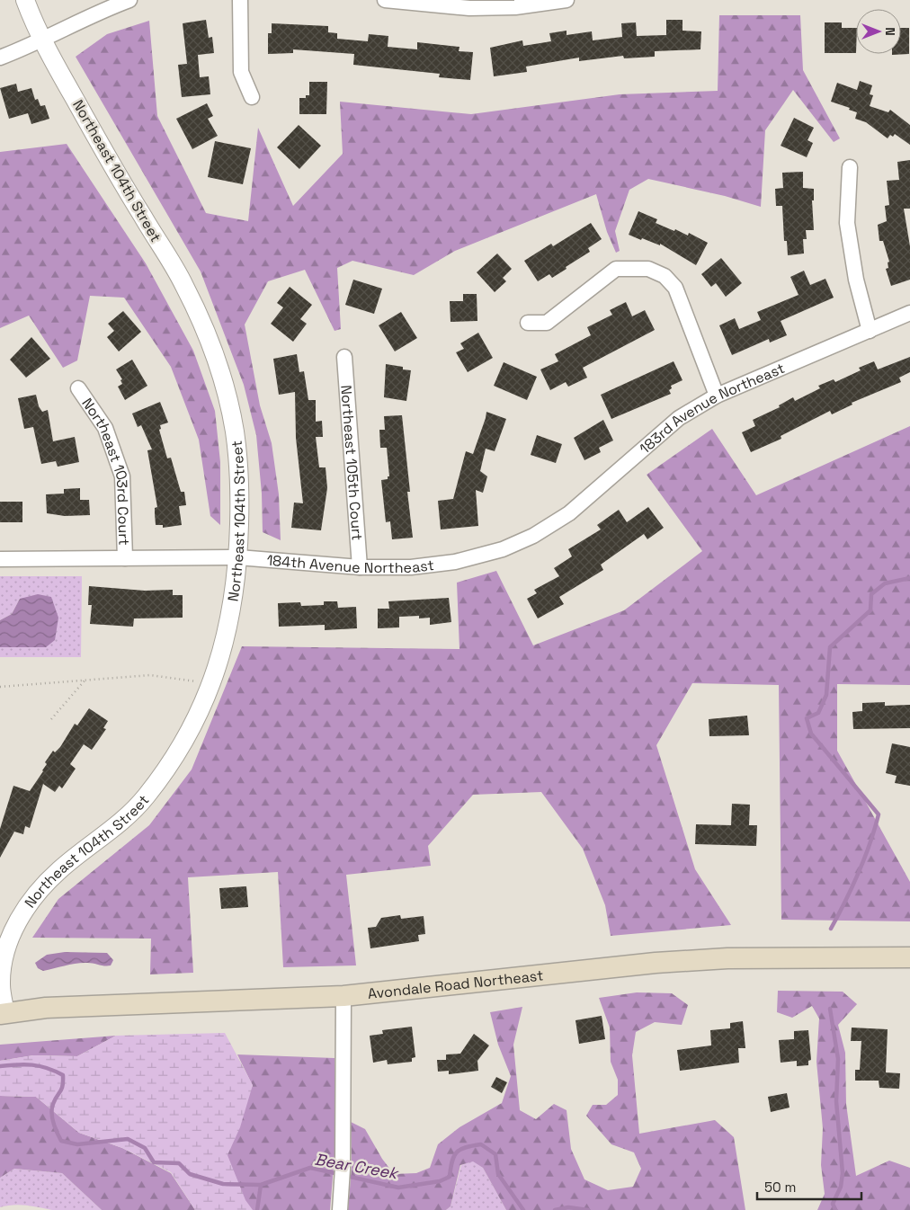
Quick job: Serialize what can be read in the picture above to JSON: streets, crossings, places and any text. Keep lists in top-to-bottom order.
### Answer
{
  "streets": {
    "main road": ["Avondale Road Northeast"],
    "street": [
      "Northeast 104th Street",
      "183rd Avenue Northeast",
      "Northeast 105th Court",
      "Northeast 103rd Court",
      "184th Avenue Northeast"
    ]
  },
  "crossings": [
    ["Northeast 104th Street", "184th Avenue Northeast"],
    ["Northeast 104th Street", "Avondale Road Northeast"],
    ["183rd Avenue Northeast", "184th Avenue Northeast"],
    ["Northeast 105th Court", "184th Avenue Northeast"],
    ["Northeast 103rd Court", "184th Avenue Northeast"]
  ],
  "water": ["Bear Creek"],
  "scale_bar": "50 m",
  "north": "right"
}
